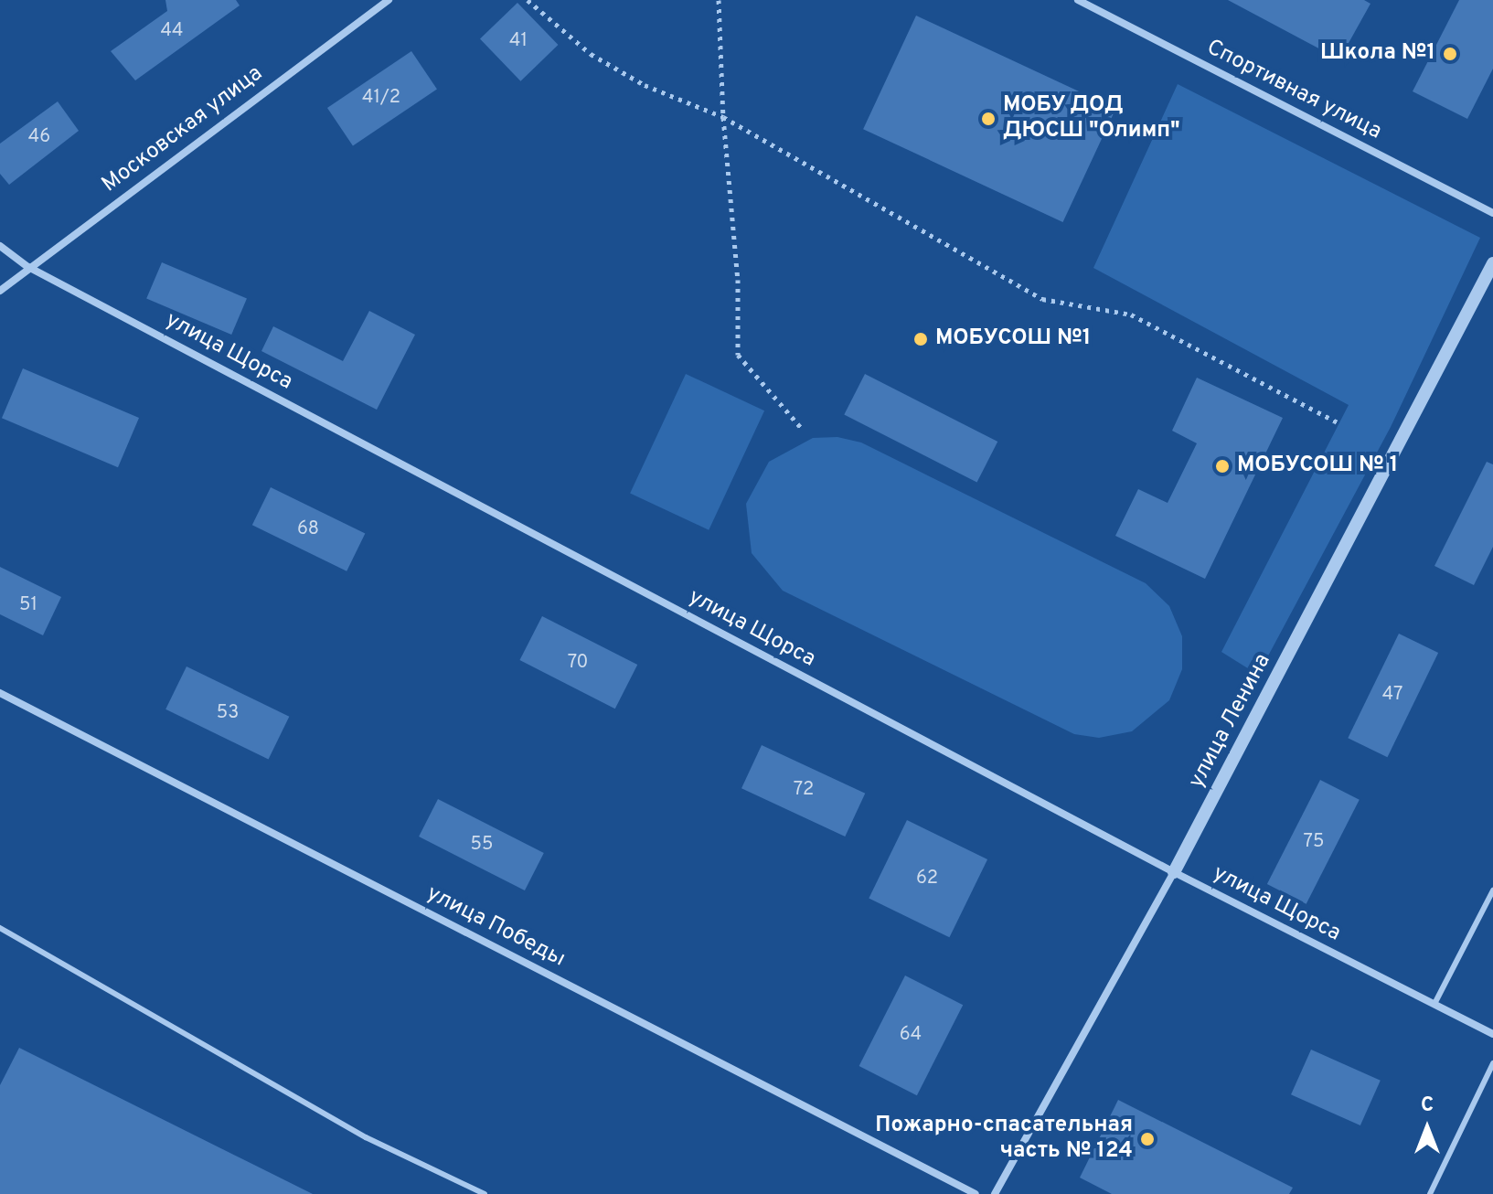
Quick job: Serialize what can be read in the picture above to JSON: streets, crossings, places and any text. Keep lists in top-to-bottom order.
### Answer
{
  "streets": {
    "street": [
      "Спортивная улица",
      "Московская улица",
      "улица Щорса",
      "улица Ленина",
      "улица Победы"
    ]
  },
  "crossings": [
    ["Московская улица", "улица Щорса"],
    ["улица Щорса", "улица Ленина"]
  ],
  "places": [
    "Школа №1",
    "МОБУ ДОД ДЮСШ \"Олимп\"",
    "МОБУСОШ №1",
    "МОБУСОШ № 1",
    "Пожарно-спасательная часть № 124"
  ],
  "house_numbers": [
    "44",
    "41",
    "41/2",
    "46",
    "68",
    "51",
    "70",
    "47",
    "53",
    "72",
    "75",
    "55",
    "62",
    "64"
  ],
  "north": "top"
}
